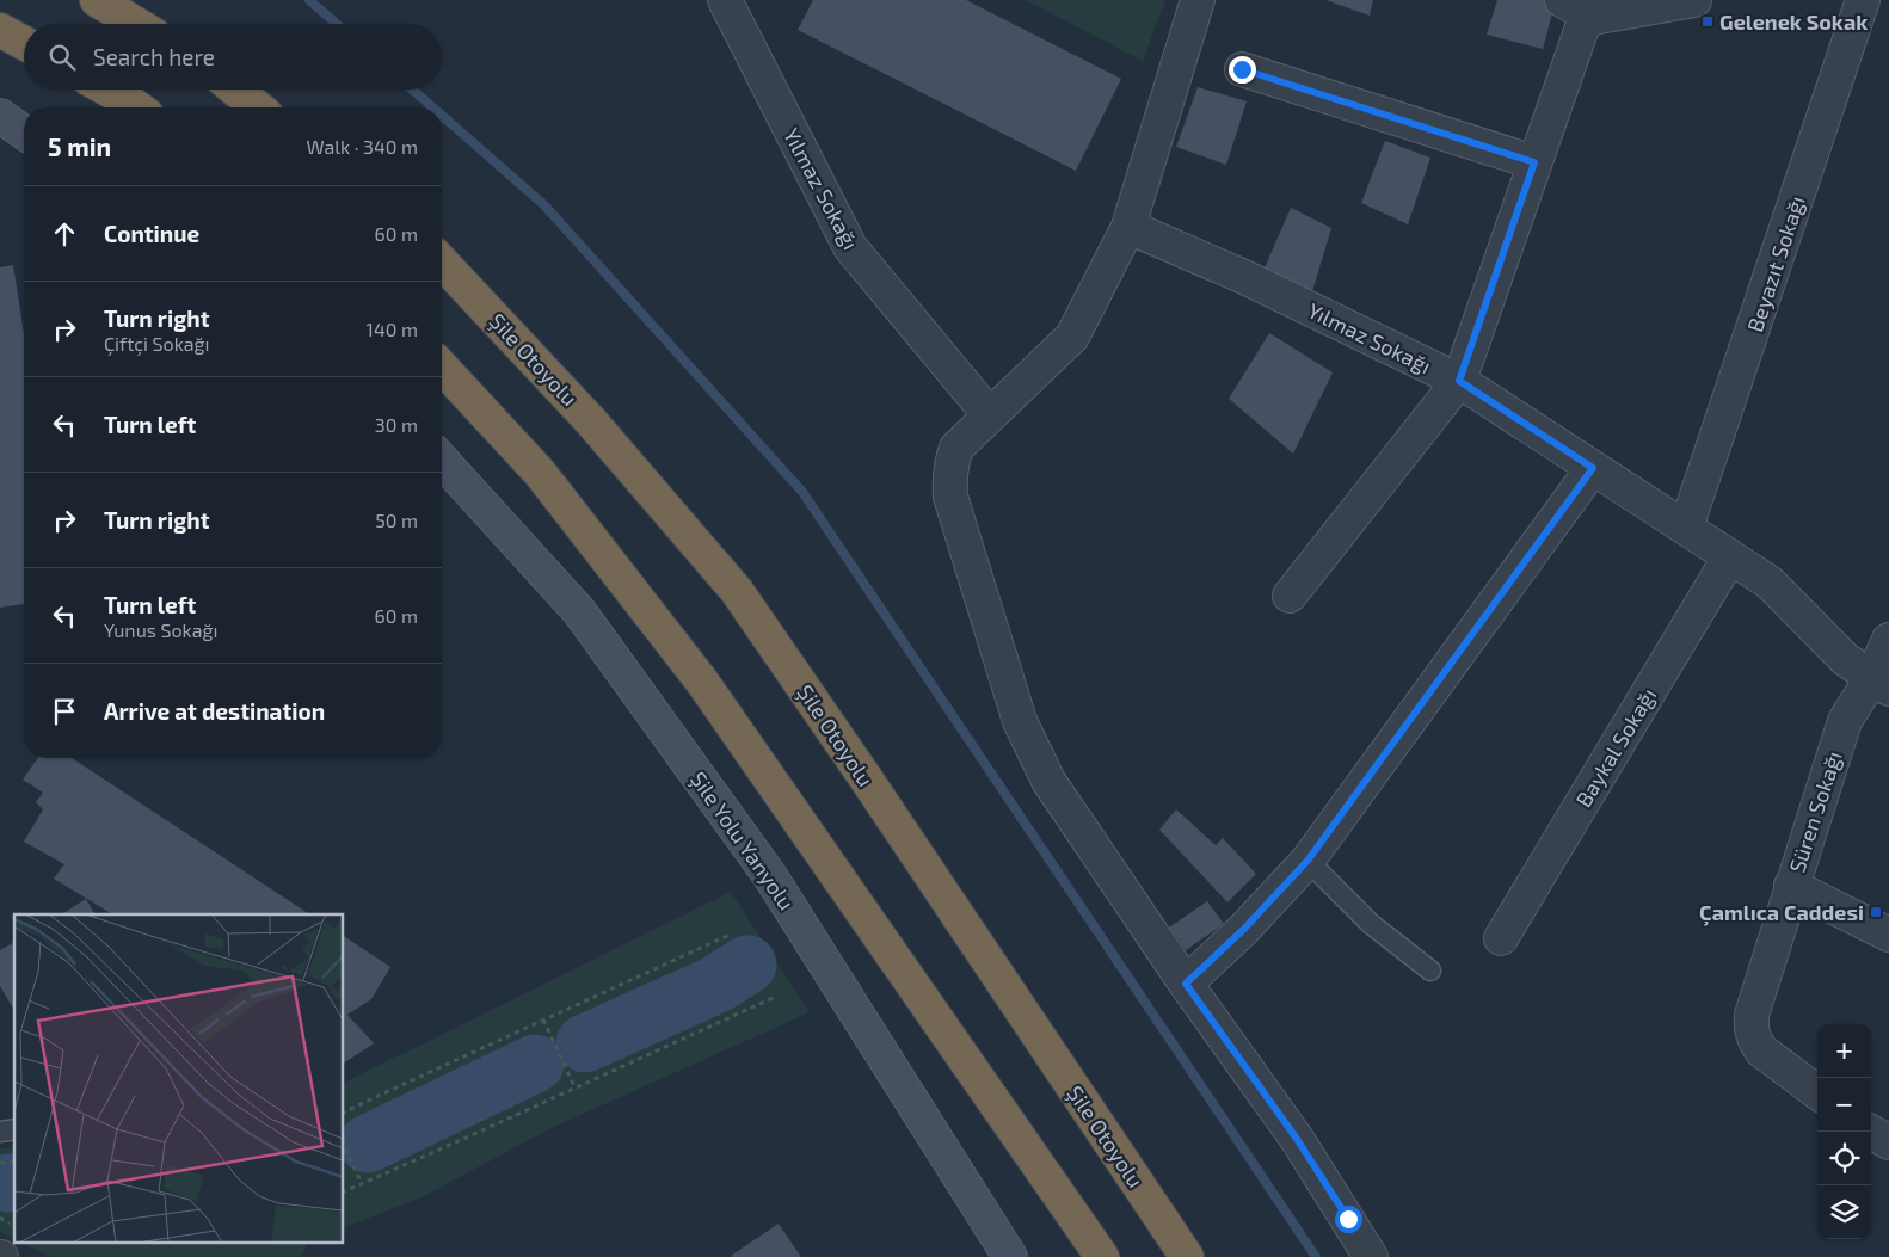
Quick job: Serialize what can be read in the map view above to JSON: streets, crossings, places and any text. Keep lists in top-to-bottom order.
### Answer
{
  "streets": {
    "highway": ["Şile Otoyolu"],
    "main road": ["Şile Yolu Yanyolu"],
    "street": [
      "Yılmaz Sokağı",
      "Beyazıt Sokağı",
      "Baykal Sokağı",
      "Süren Sokağı"
    ]
  },
  "places": {
    "transit": ["Gelenek Sokak", "Çamlıca Caddesi"]
  },
  "page": {
    "search": "Search here",
    "heading": ["5 min", "Walk · 340 m"],
    "list": [
      ["Continue", "60 m"],
      ["Turn right", "Çiftçi Sokağı", "140 m"],
      ["Turn left", "30 m"],
      ["Turn right", "50 m"],
      ["Turn left", "Yunus Sokağı", "60 m"],
      "Arrive at destination"
    ],
    "map_buttons": ["+", "−"]
  }
}
